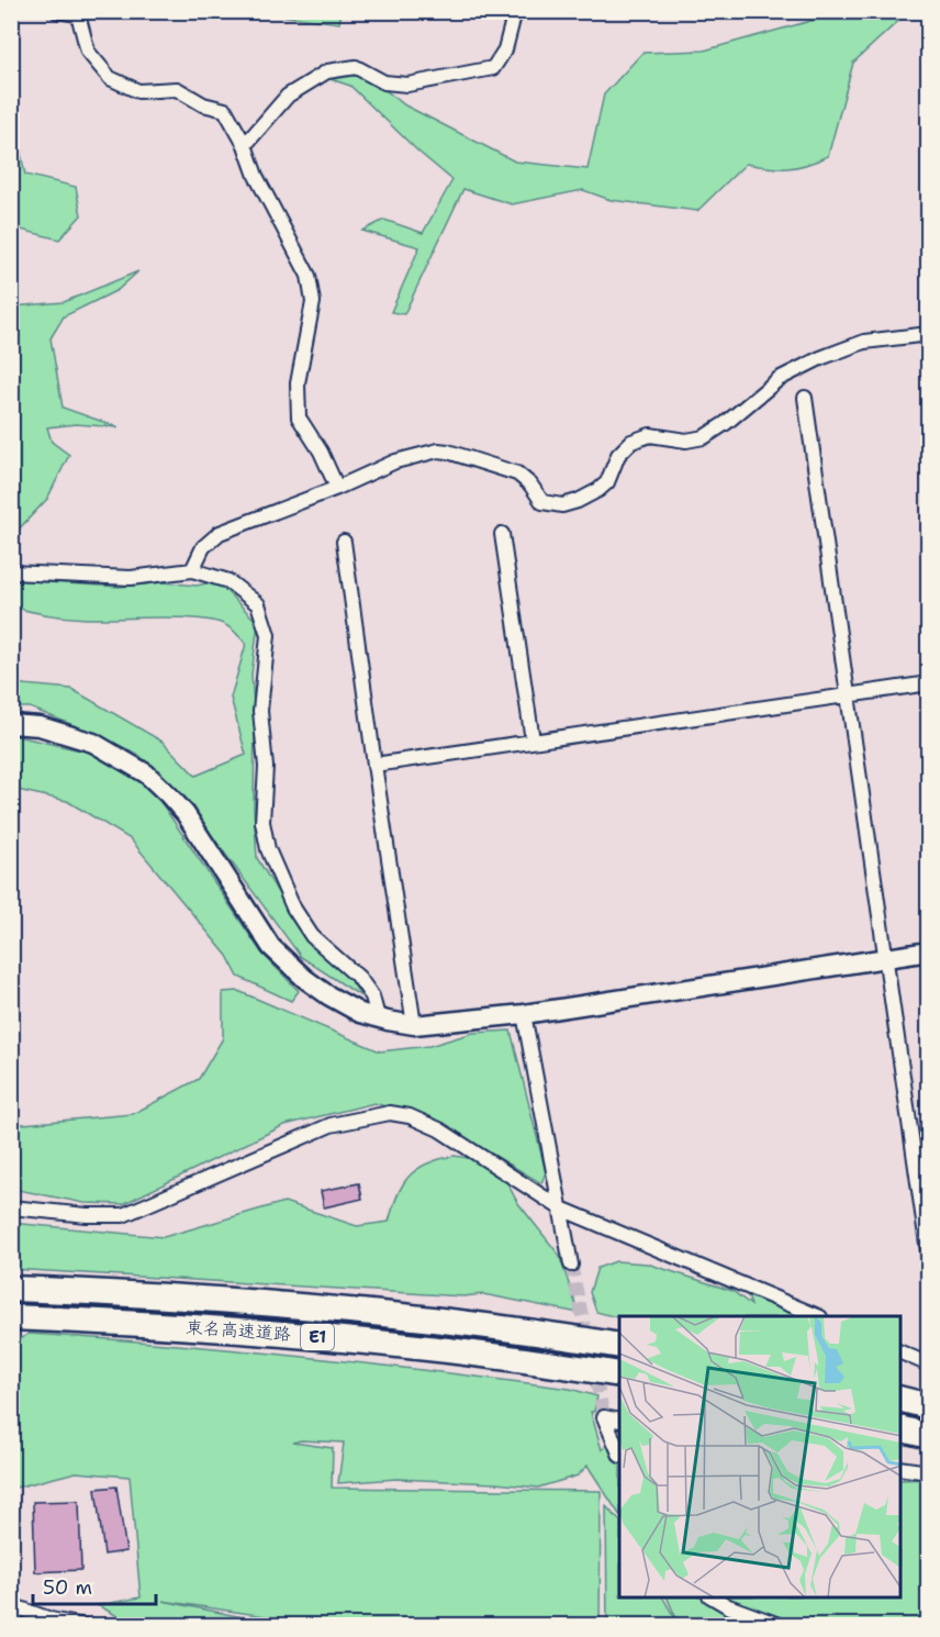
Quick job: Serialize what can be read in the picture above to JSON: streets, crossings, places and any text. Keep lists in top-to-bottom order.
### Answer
{
  "streets": {
    "highway": ["東名高速道路", "E1"]
  },
  "scale_bar": "50 m"
}
